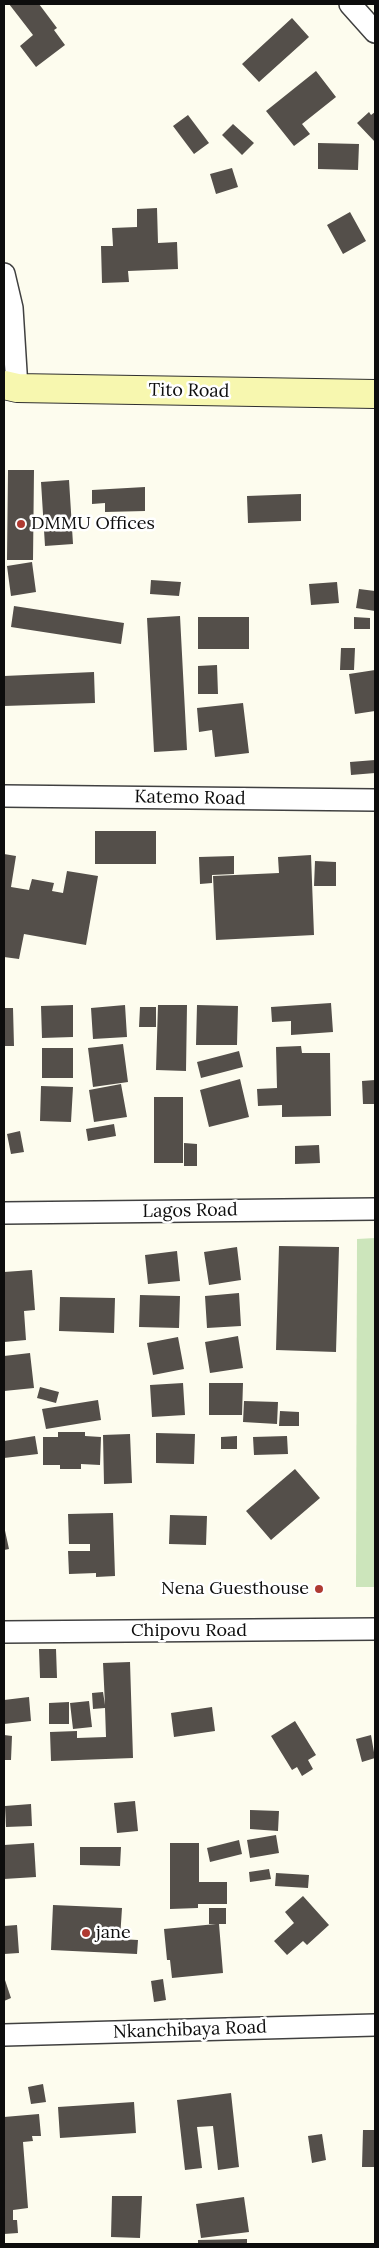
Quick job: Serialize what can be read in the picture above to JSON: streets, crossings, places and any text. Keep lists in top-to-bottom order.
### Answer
{
  "streets": {
    "main road": ["Tito Road"],
    "street": [
      "Katemo Road",
      "Lagos Road",
      "Chipovu Road",
      "Nkanchibaya Road"
    ]
  },
  "places": ["DMMU Offices", "Nena Guesthouse", "jane"]
}
